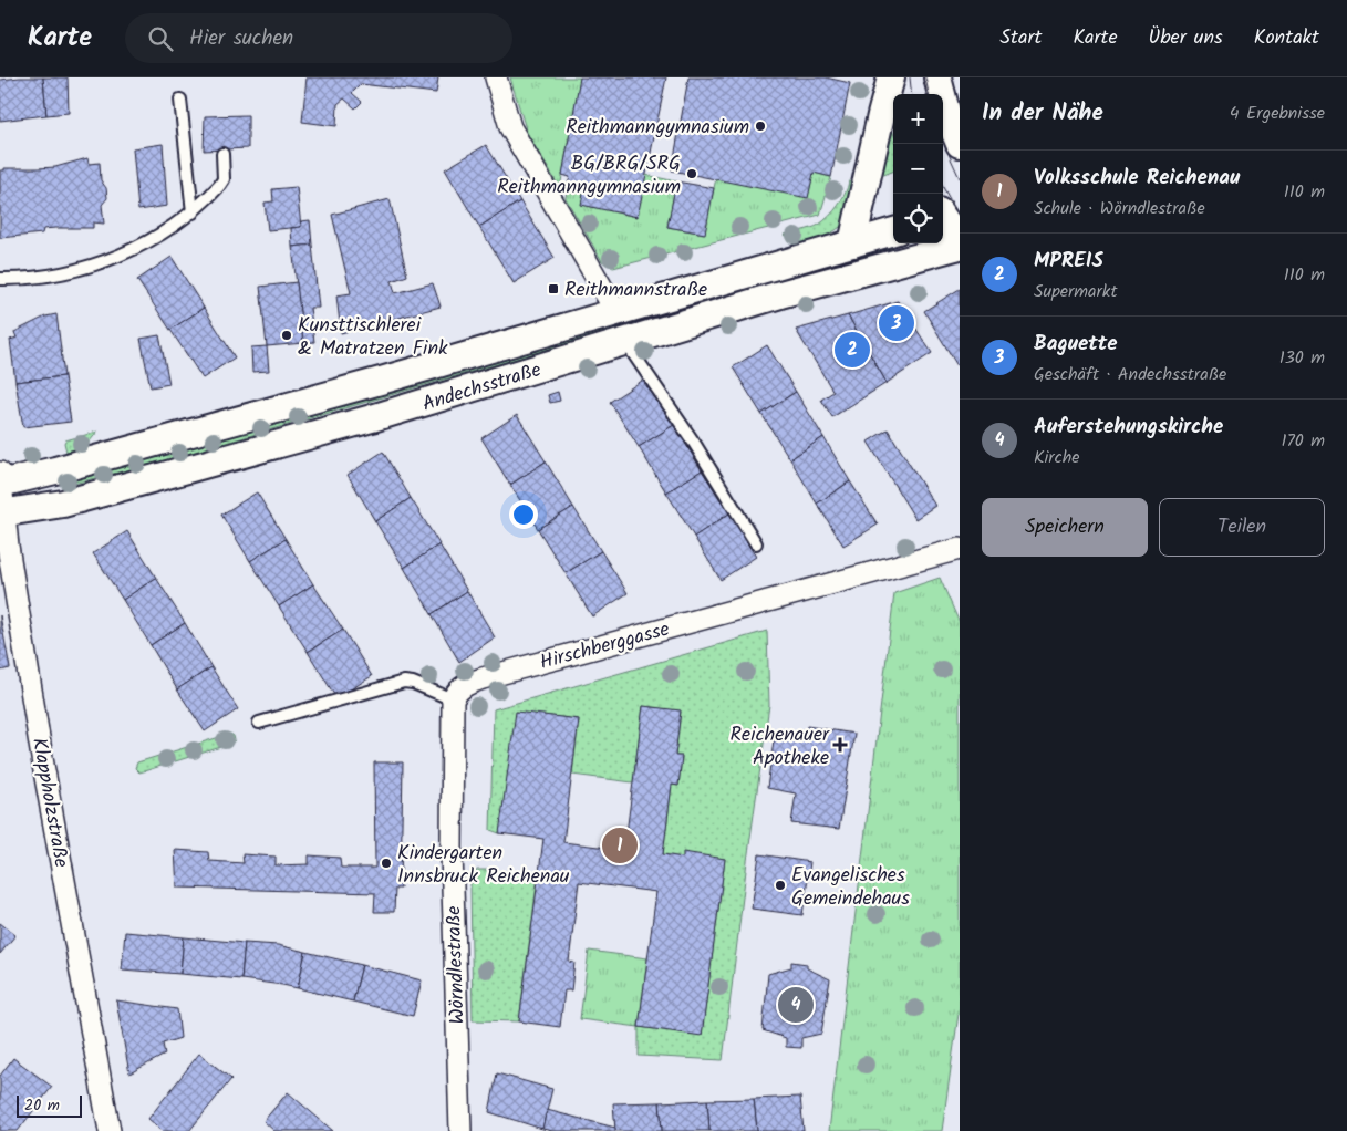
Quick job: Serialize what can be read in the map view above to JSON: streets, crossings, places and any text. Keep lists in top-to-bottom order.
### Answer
{
  "streets": {
    "street": [
      "Andechsstraße",
      "Hirschberggasse",
      "Klappholzstraße",
      "Wörndlestraße"
    ]
  },
  "crossings": [
    ["Andechsstraße", "Klappholzstraße"],
    ["Hirschberggasse", "Wörndlestraße"]
  ],
  "places": {
    "other": [
      "Reithmanngymnasium",
      "BG/BRG/SRG Reithmanngymnasium",
      "Kunsttischlerei & Matratzen Fink",
      "Kindergarten Innsbruck Reichenau",
      "Evangelisches Gemeindehaus"
    ],
    "transit": ["Reithmannstraße"],
    "health": ["Reichenauer Apotheke"]
  },
  "scale_bar": "20 m",
  "page": {
    "header": "Karte",
    "search": "Hier suchen",
    "nav": [
      "Start",
      "Karte",
      "Über uns",
      "Kontakt"
    ],
    "heading": ["In der Nähe", "4 Ergebnisse"],
    "map_buttons": ["+", "−"],
    "list": [
      {
        "mark": "1",
        "name": "Volksschule Reichenau",
        "note": "Schule · Wörndlestraße",
        "value": "110 m"
      },
      {
        "mark": "2",
        "name": "MPREIS",
        "note": "Supermarkt",
        "value": "110 m"
      },
      {
        "mark": "3",
        "name": "Baguette",
        "note": "Geschäft · Andechsstraße",
        "value": "130 m"
      },
      {
        "mark": "4",
        "name": "Auferstehungskirche",
        "note": "Kirche",
        "value": "170 m"
      }
    ],
    "pins": [
      "3",
      "2",
      "1",
      "4"
    ],
    "buttons": ["Speichern", "Teilen"],
    "scale": "20 m"
  }
}
